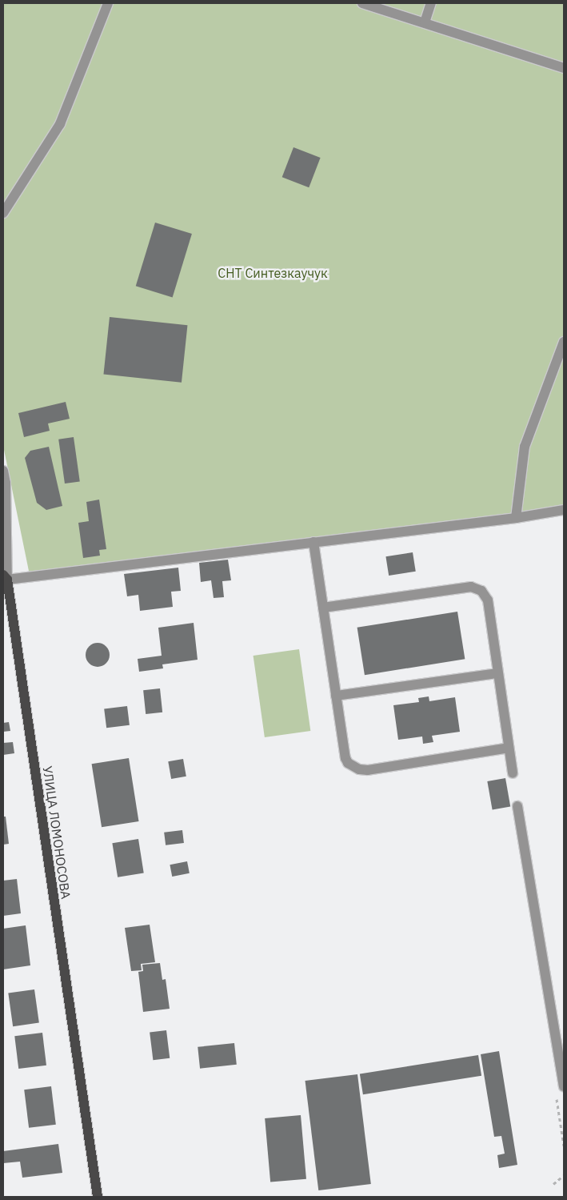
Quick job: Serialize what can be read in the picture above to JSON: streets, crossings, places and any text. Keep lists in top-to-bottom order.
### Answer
{
  "streets": {
    "main road": ["УЛИЦА ЛОМОНОСОВА"]
  },
  "parks": ["СНТ Синтезкаучук"]
}
